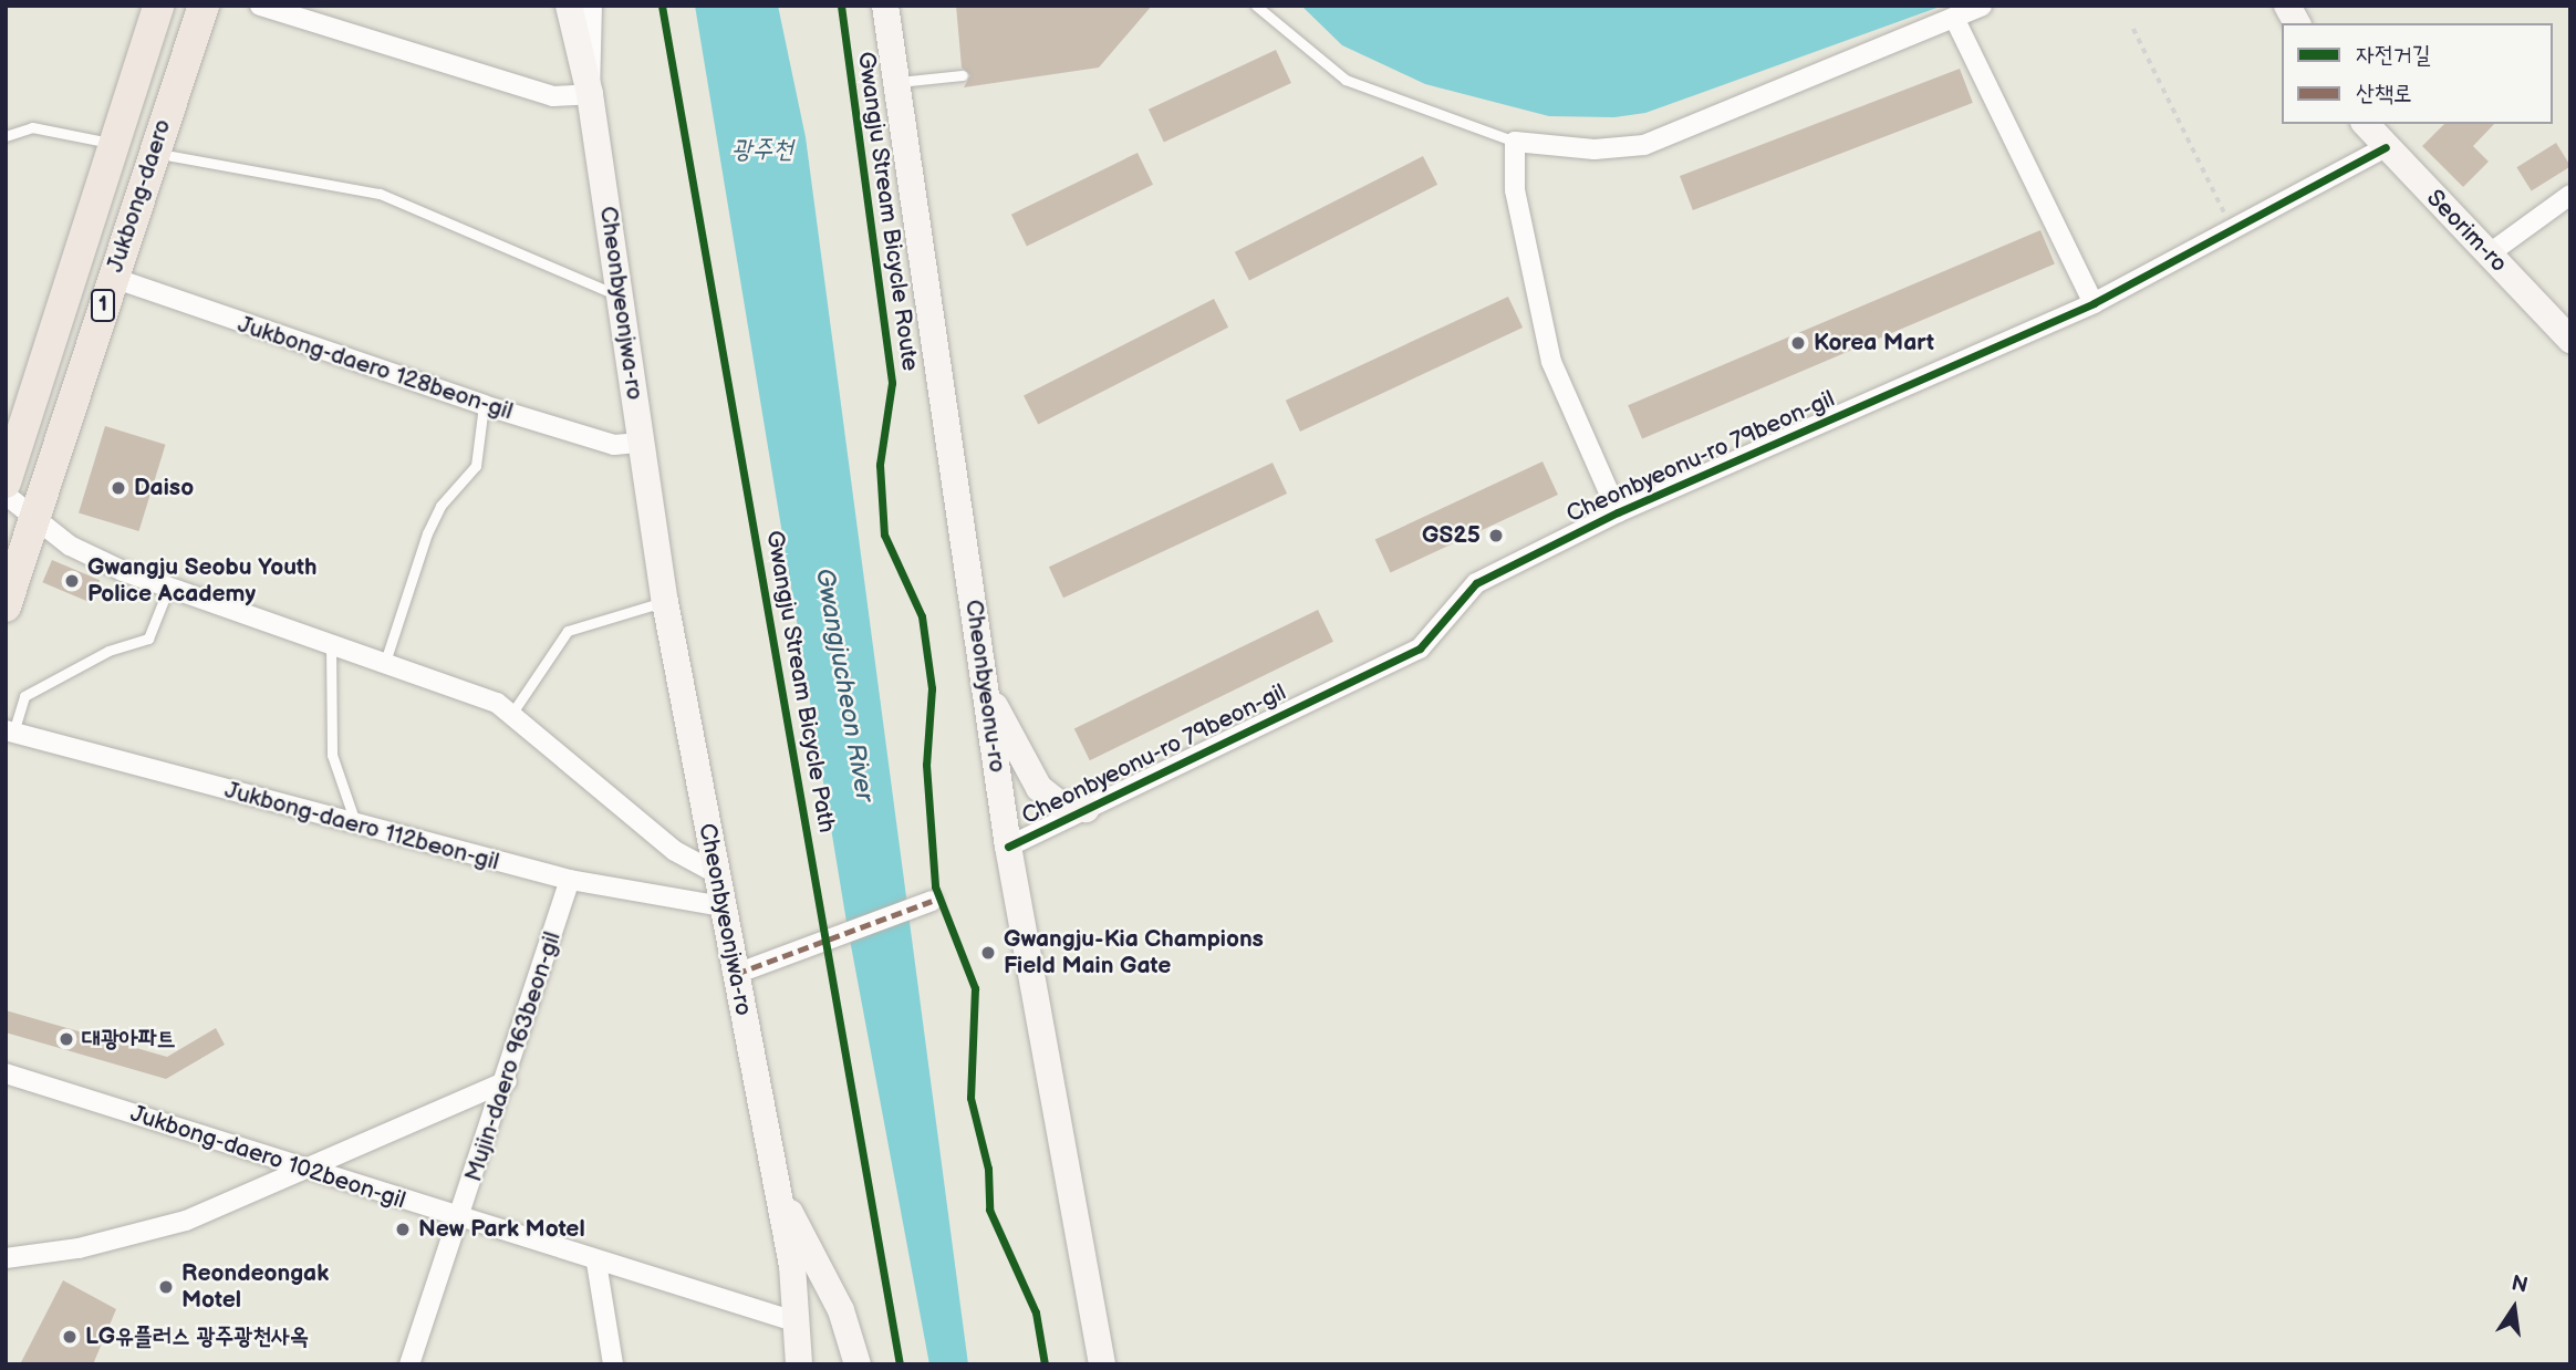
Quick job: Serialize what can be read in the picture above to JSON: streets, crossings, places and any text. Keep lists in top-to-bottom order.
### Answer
{
  "streets": {
    "main road": ["Jukbong-daero", "1"],
    "street": [
      "Seorim-ro",
      "Cheonbyeonjwa-ro",
      "Jukbong-daero 128beon-gil",
      "Cheonbyeonu-ro 79beon-gil",
      "Cheonbyeonu-ro",
      "Jukbong-daero 112beon-gil",
      "Mujin-daero 963beon-gil",
      "Jukbong-daero 102beon-gil"
    ],
    "cycle path": ["Gwangju Stream Bicycle Route", "Gwangju Stream Bicycle Path"]
  },
  "crossings": [
    ["Jukbong-daero", "Jukbong-daero 128beon-gil"],
    ["Seorim-ro", "Cheonbyeonu-ro 79beon-gil"],
    ["Cheonbyeonjwa-ro", "Jukbong-daero 128beon-gil"],
    ["Cheonbyeonjwa-ro", "Jukbong-daero 112beon-gil"],
    ["Cheonbyeonjwa-ro", "Jukbong-daero 102beon-gil"],
    ["Cheonbyeonu-ro 79beon-gil", "Cheonbyeonu-ro"],
    ["Jukbong-daero 112beon-gil", "Mujin-daero 963beon-gil"],
    ["Mujin-daero 963beon-gil", "Jukbong-daero 102beon-gil"]
  ],
  "water": ["광주천", "Gwangjucheon River"],
  "places": [
    "Korea Mart",
    "Daiso",
    "GS25",
    "Gwangju Seobu Youth Police Academy",
    "Gwangju-Kia Champions Field Main Gate",
    "대광아파트",
    "New Park Motel",
    "Reondeongak Motel",
    "LG유플러스 광주광천사옥"
  ],
  "legend": ["자전거길", "산책로"],
  "north": "top"
}
